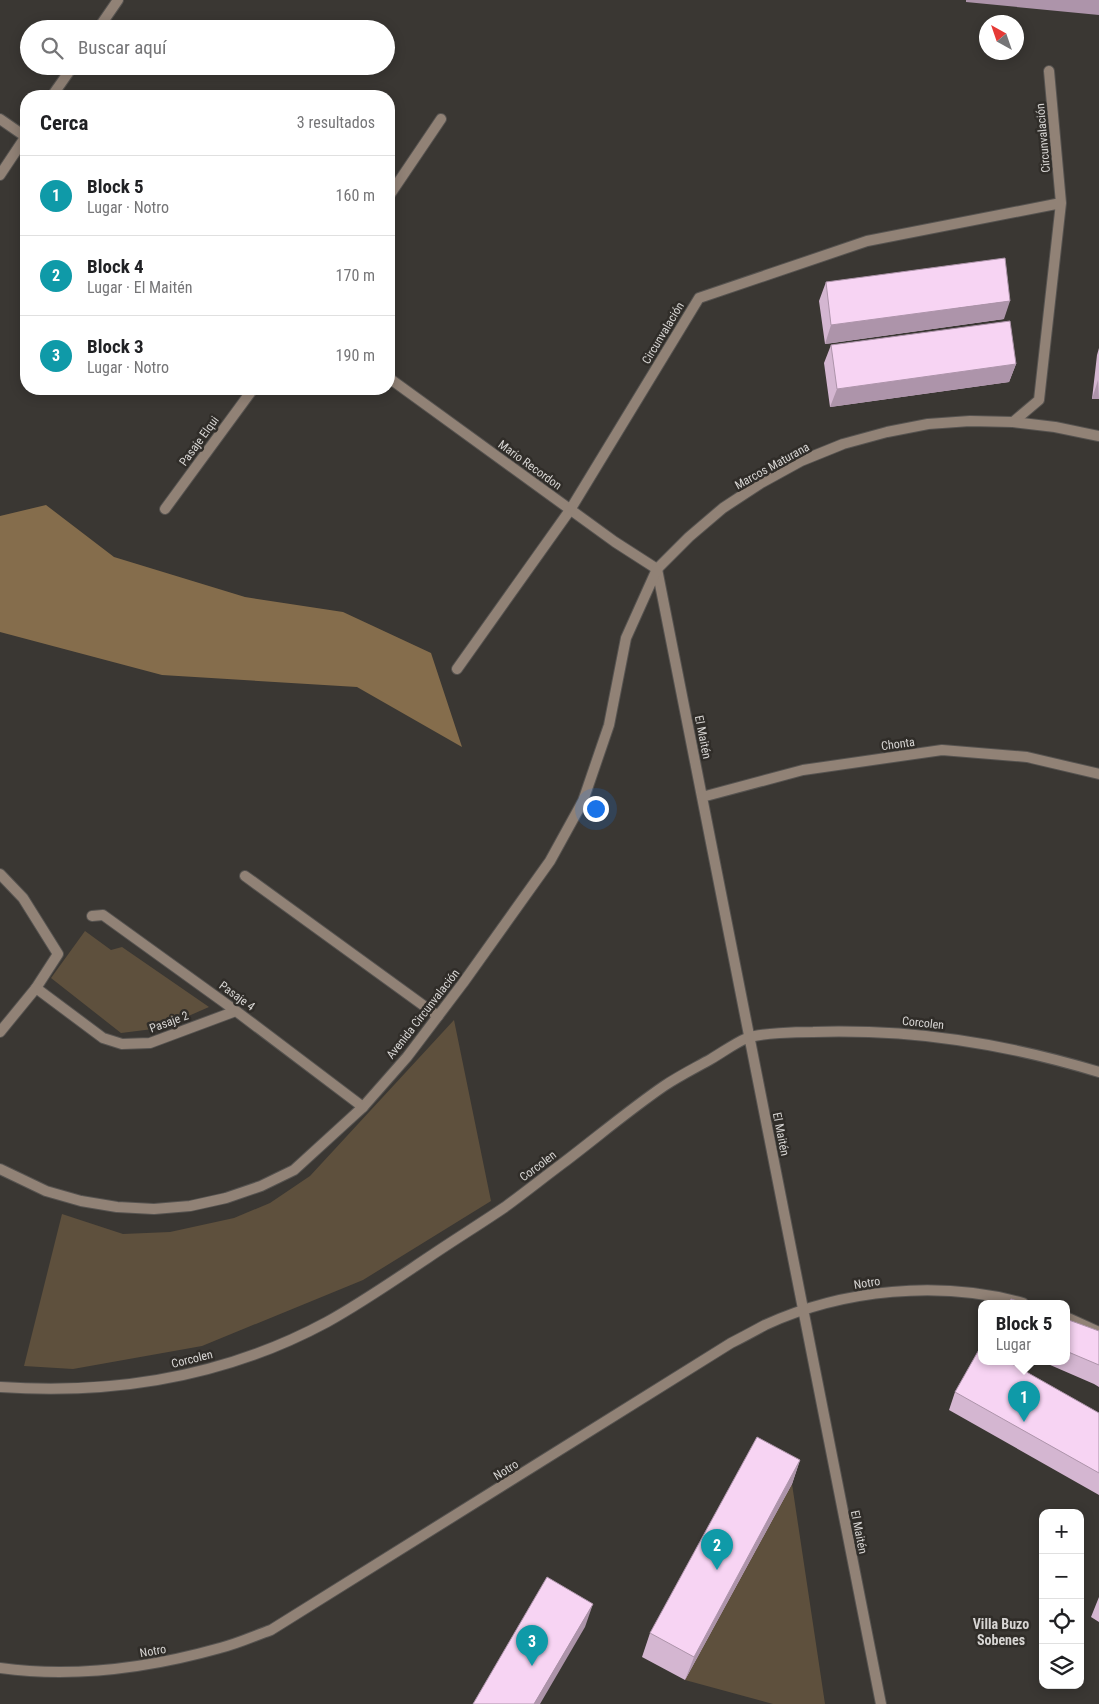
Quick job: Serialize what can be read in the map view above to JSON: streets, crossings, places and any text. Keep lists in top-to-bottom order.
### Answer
{
  "streets": {
    "street": [
      "Circunvalación",
      "Pasaje Elqui",
      "Mario Recordon",
      "Marcos Maturana",
      "El Maitén",
      "Chonta",
      "Pasaje 4",
      "Avenida Circunvalación",
      "Pasaje 2",
      "Corcolen",
      "Notro"
    ]
  },
  "crossings": [
    ["Circunvalación", "Mario Recordon"],
    ["Circunvalación", "Marcos Maturana"],
    ["Mario Recordon", "Marcos Maturana"],
    ["Mario Recordon", "El Maitén"],
    ["Mario Recordon", "Avenida Circunvalación"],
    ["Marcos Maturana", "El Maitén"],
    ["Marcos Maturana", "Avenida Circunvalación"],
    ["El Maitén", "Chonta"],
    ["El Maitén", "Avenida Circunvalación"],
    ["El Maitén", "Corcolen"],
    ["El Maitén", "Notro"],
    ["Pasaje 4", "Avenida Circunvalación"],
    ["Pasaje 4", "Pasaje 2"]
  ],
  "districts": ["Villa Buzo Sobenes"],
  "north": "top left",
  "page": {
    "search": "Buscar aquí",
    "heading": ["Cerca", "3 resultados"],
    "list": [
      {
        "mark": "1",
        "name": "Block 5",
        "note": "Lugar · Notro",
        "value": "160 m"
      },
      {
        "mark": "2",
        "name": "Block 4",
        "note": "Lugar · El Maitén",
        "value": "170 m"
      },
      {
        "mark": "3",
        "name": "Block 3",
        "note": "Lugar · Notro",
        "value": "190 m"
      }
    ],
    "popup": ["Block 5", "Lugar"],
    "pins": ["1", "2", "3"],
    "map_buttons": ["+", "−"]
  }
}
